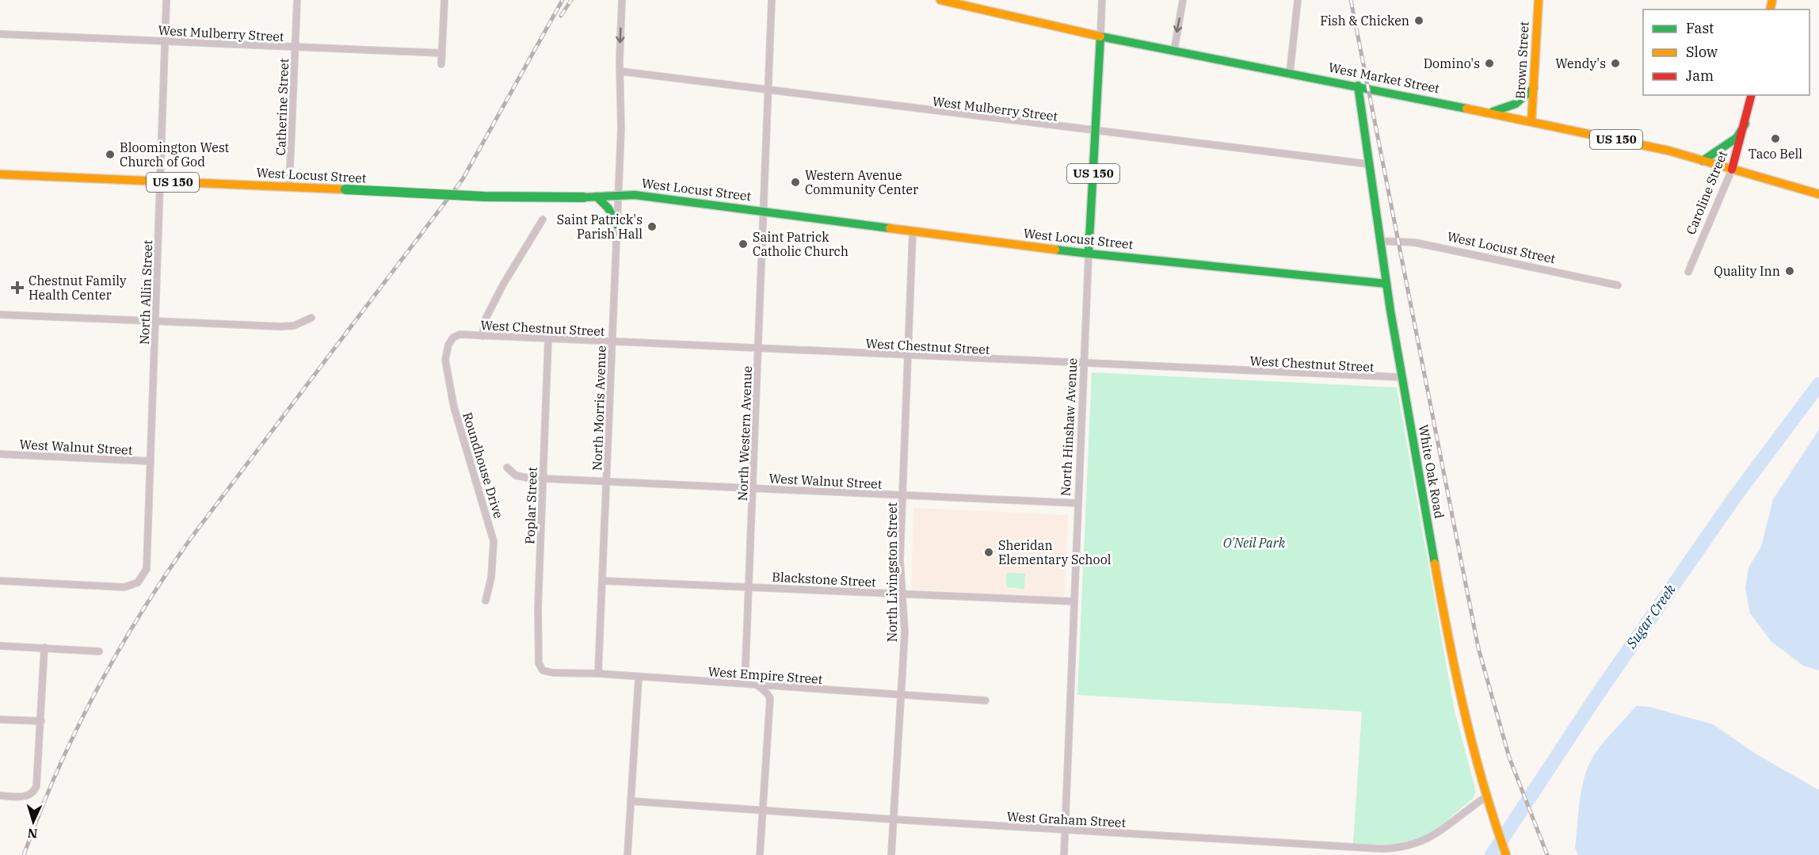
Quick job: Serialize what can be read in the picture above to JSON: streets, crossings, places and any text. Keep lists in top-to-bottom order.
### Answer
{
  "streets": {
    "main road": [
      "Brown Street",
      "West Market Street",
      "US 150",
      "West Locust Street",
      "Caroline Street",
      "North Hinshaw Avenue",
      "White Oak Road"
    ],
    "street": [
      "West Mulberry Street",
      "Catherine Street",
      "North Allin Street",
      "West Chestnut Street",
      "North Morris Avenue",
      "North Western Avenue",
      "West Walnut Street",
      "Roundhouse Drive",
      "Poplar Street",
      "North Livingston Street",
      "Blackstone Street",
      "West Empire Street",
      "West Graham Street"
    ]
  },
  "crossings": [
    ["West Mulberry Street", "Catherine Street"],
    ["West Mulberry Street", "North Allin Street"],
    ["West Mulberry Street", "North Morris Avenue"],
    ["West Mulberry Street", "North Hinshaw Avenue"],
    ["West Mulberry Street", "North Western Avenue"],
    ["West Mulberry Street", "White Oak Road"],
    ["Brown Street", "West Market Street"],
    ["West Market Street", "Caroline Street"],
    ["West Market Street", "North Hinshaw Avenue"],
    ["West Market Street", "White Oak Road"],
    ["Catherine Street", "West Locust Street"],
    ["West Locust Street", "North Allin Street"],
    ["West Locust Street", "North Morris Avenue"],
    ["West Locust Street", "North Hinshaw Avenue"],
    ["West Locust Street", "North Western Avenue"],
    ["West Locust Street", "White Oak Road"],
    ["West Locust Street", "North Livingston Street"],
    ["North Allin Street", "West Walnut Street"],
    ["West Chestnut Street", "North Morris Avenue"],
    ["West Chestnut Street", "North Hinshaw Avenue"],
    ["West Chestnut Street", "North Western Avenue"],
    ["West Chestnut Street", "Roundhouse Drive"],
    ["West Chestnut Street", "White Oak Road"],
    ["West Chestnut Street", "Poplar Street"],
    ["West Chestnut Street", "North Livingston Street"],
    ["North Morris Avenue", "West Walnut Street"],
    ["North Morris Avenue", "Blackstone Street"],
    ["North Morris Avenue", "West Empire Street"],
    ["North Hinshaw Avenue", "West Walnut Street"],
    ["North Hinshaw Avenue", "Blackstone Street"],
    ["North Hinshaw Avenue", "West Graham Street"],
    ["North Western Avenue", "West Walnut Street"],
    ["North Western Avenue", "Blackstone Street"],
    ["North Western Avenue", "West Empire Street"],
    ["North Western Avenue", "West Graham Street"],
    ["West Walnut Street", "Poplar Street"],
    ["West Walnut Street", "North Livingston Street"],
    ["White Oak Road", "West Graham Street"],
    ["Poplar Street", "West Empire Street"],
    ["North Livingston Street", "Blackstone Street"],
    ["North Livingston Street", "West Empire Street"],
    ["North Livingston Street", "West Graham Street"]
  ],
  "water": ["Sugar Creek"],
  "parks": ["O'Neil Park"],
  "places": {
    "other": [
      "Fish & Chicken",
      "Domino's",
      "Wendy's",
      "Taco Bell",
      "Bloomington West Church of God",
      "Western Avenue Community Center",
      "Saint Patrick's Parish Hall",
      "Saint Patrick Catholic Church",
      "Quality Inn",
      "Sheridan Elementary School"
    ],
    "health": ["Chestnut Family Health Center"]
  },
  "legend": ["Fast", "Slow", "Jam"],
  "north": "bottom"
}
